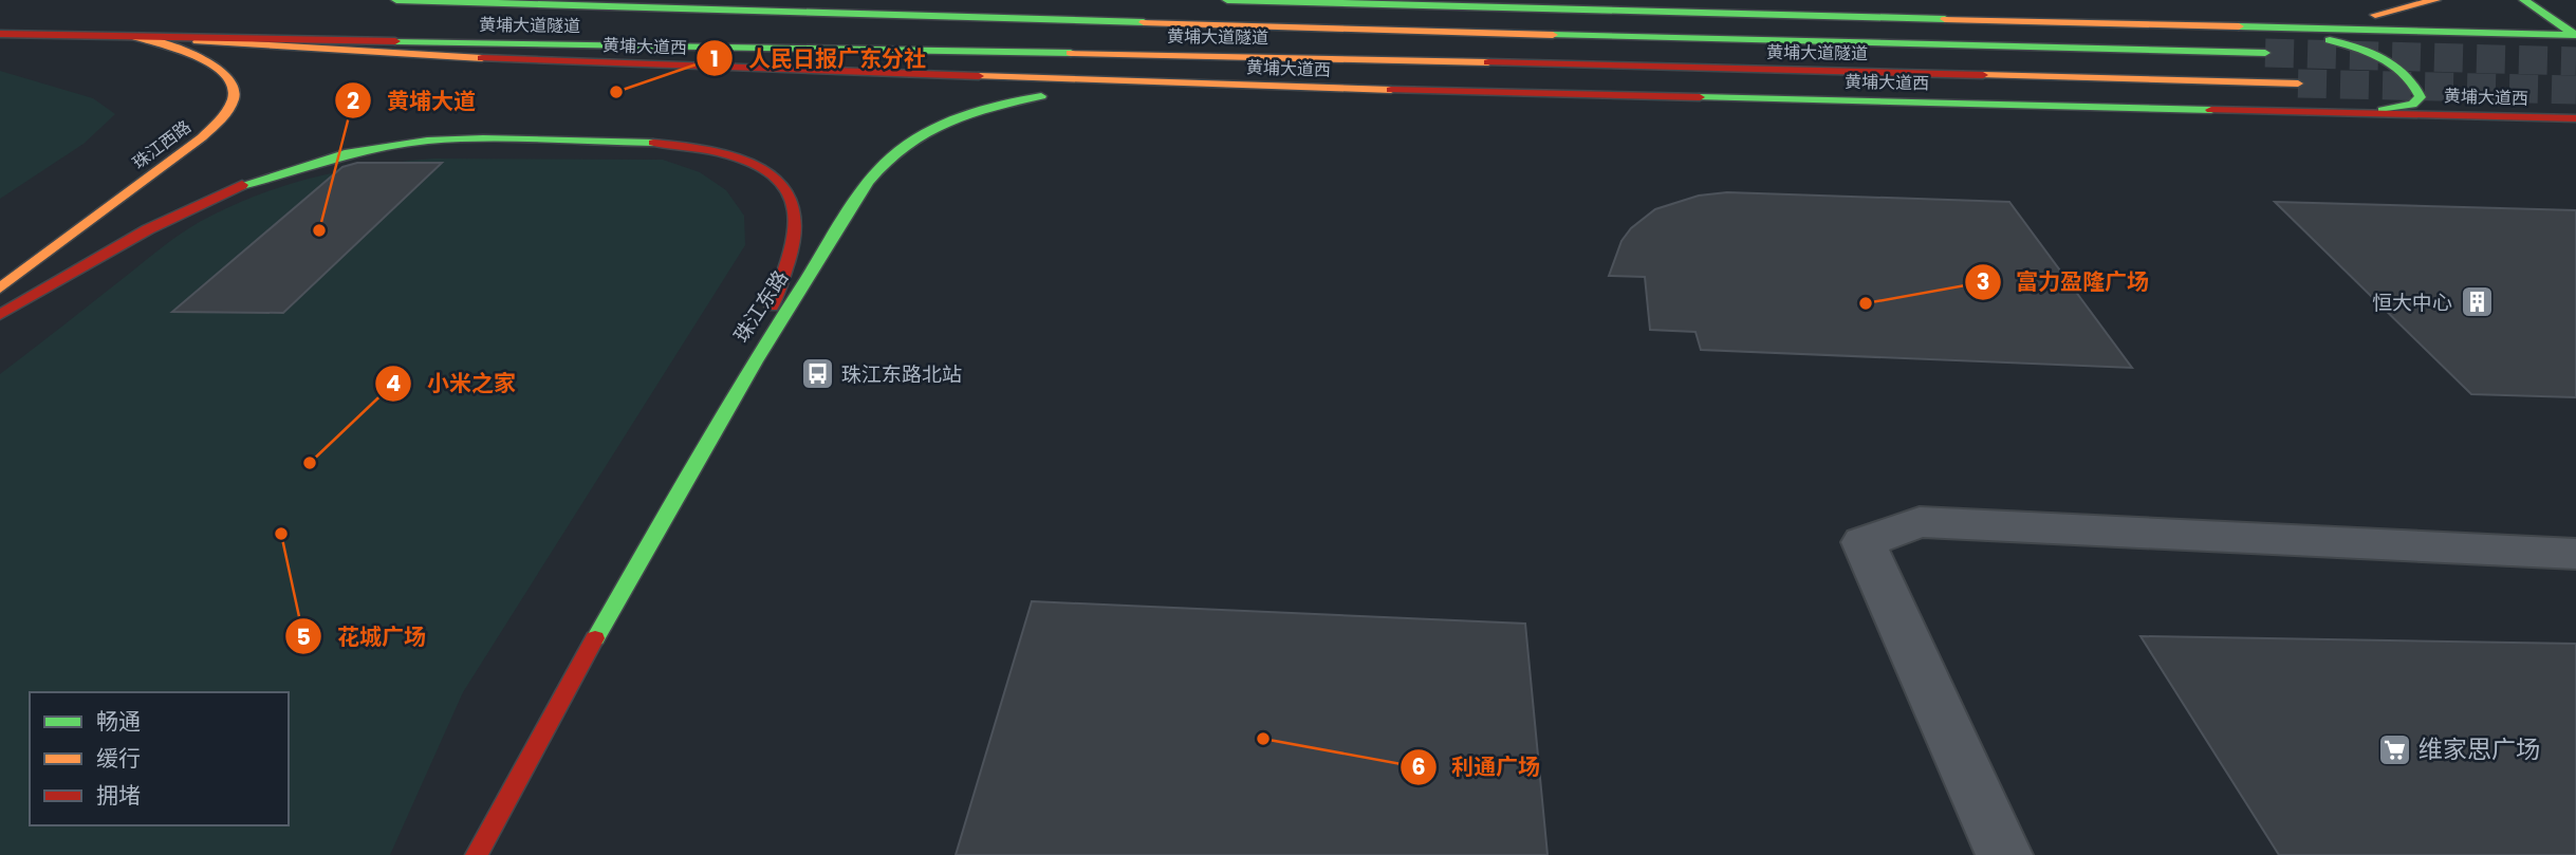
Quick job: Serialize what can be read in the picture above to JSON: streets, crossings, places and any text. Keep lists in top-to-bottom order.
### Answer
{
  "streets": {
    "main road": [
      "黄埔大道隧道",
      "黄埔大道西",
      "珠江西路",
      "珠江东路"
    ]
  },
  "crossings": [
    ["黄埔大道隧道", "黄埔大道西"],
    ["黄埔大道隧道", "珠江西路"],
    ["黄埔大道西", "珠江西路"],
    ["黄埔大道西", "珠江东路"]
  ],
  "places": {
    "other": [
      "人民日报广东分社",
      "黄埔大道",
      "富力盈隆广场",
      "小米之家",
      "花城广场",
      "利通广场"
    ],
    "building": ["恒大中心"],
    "bus stop": ["珠江东路北站"],
    "supermarket": ["维家思广场"]
  },
  "legend": ["畅通", "缓行", "拥堵"]
}
